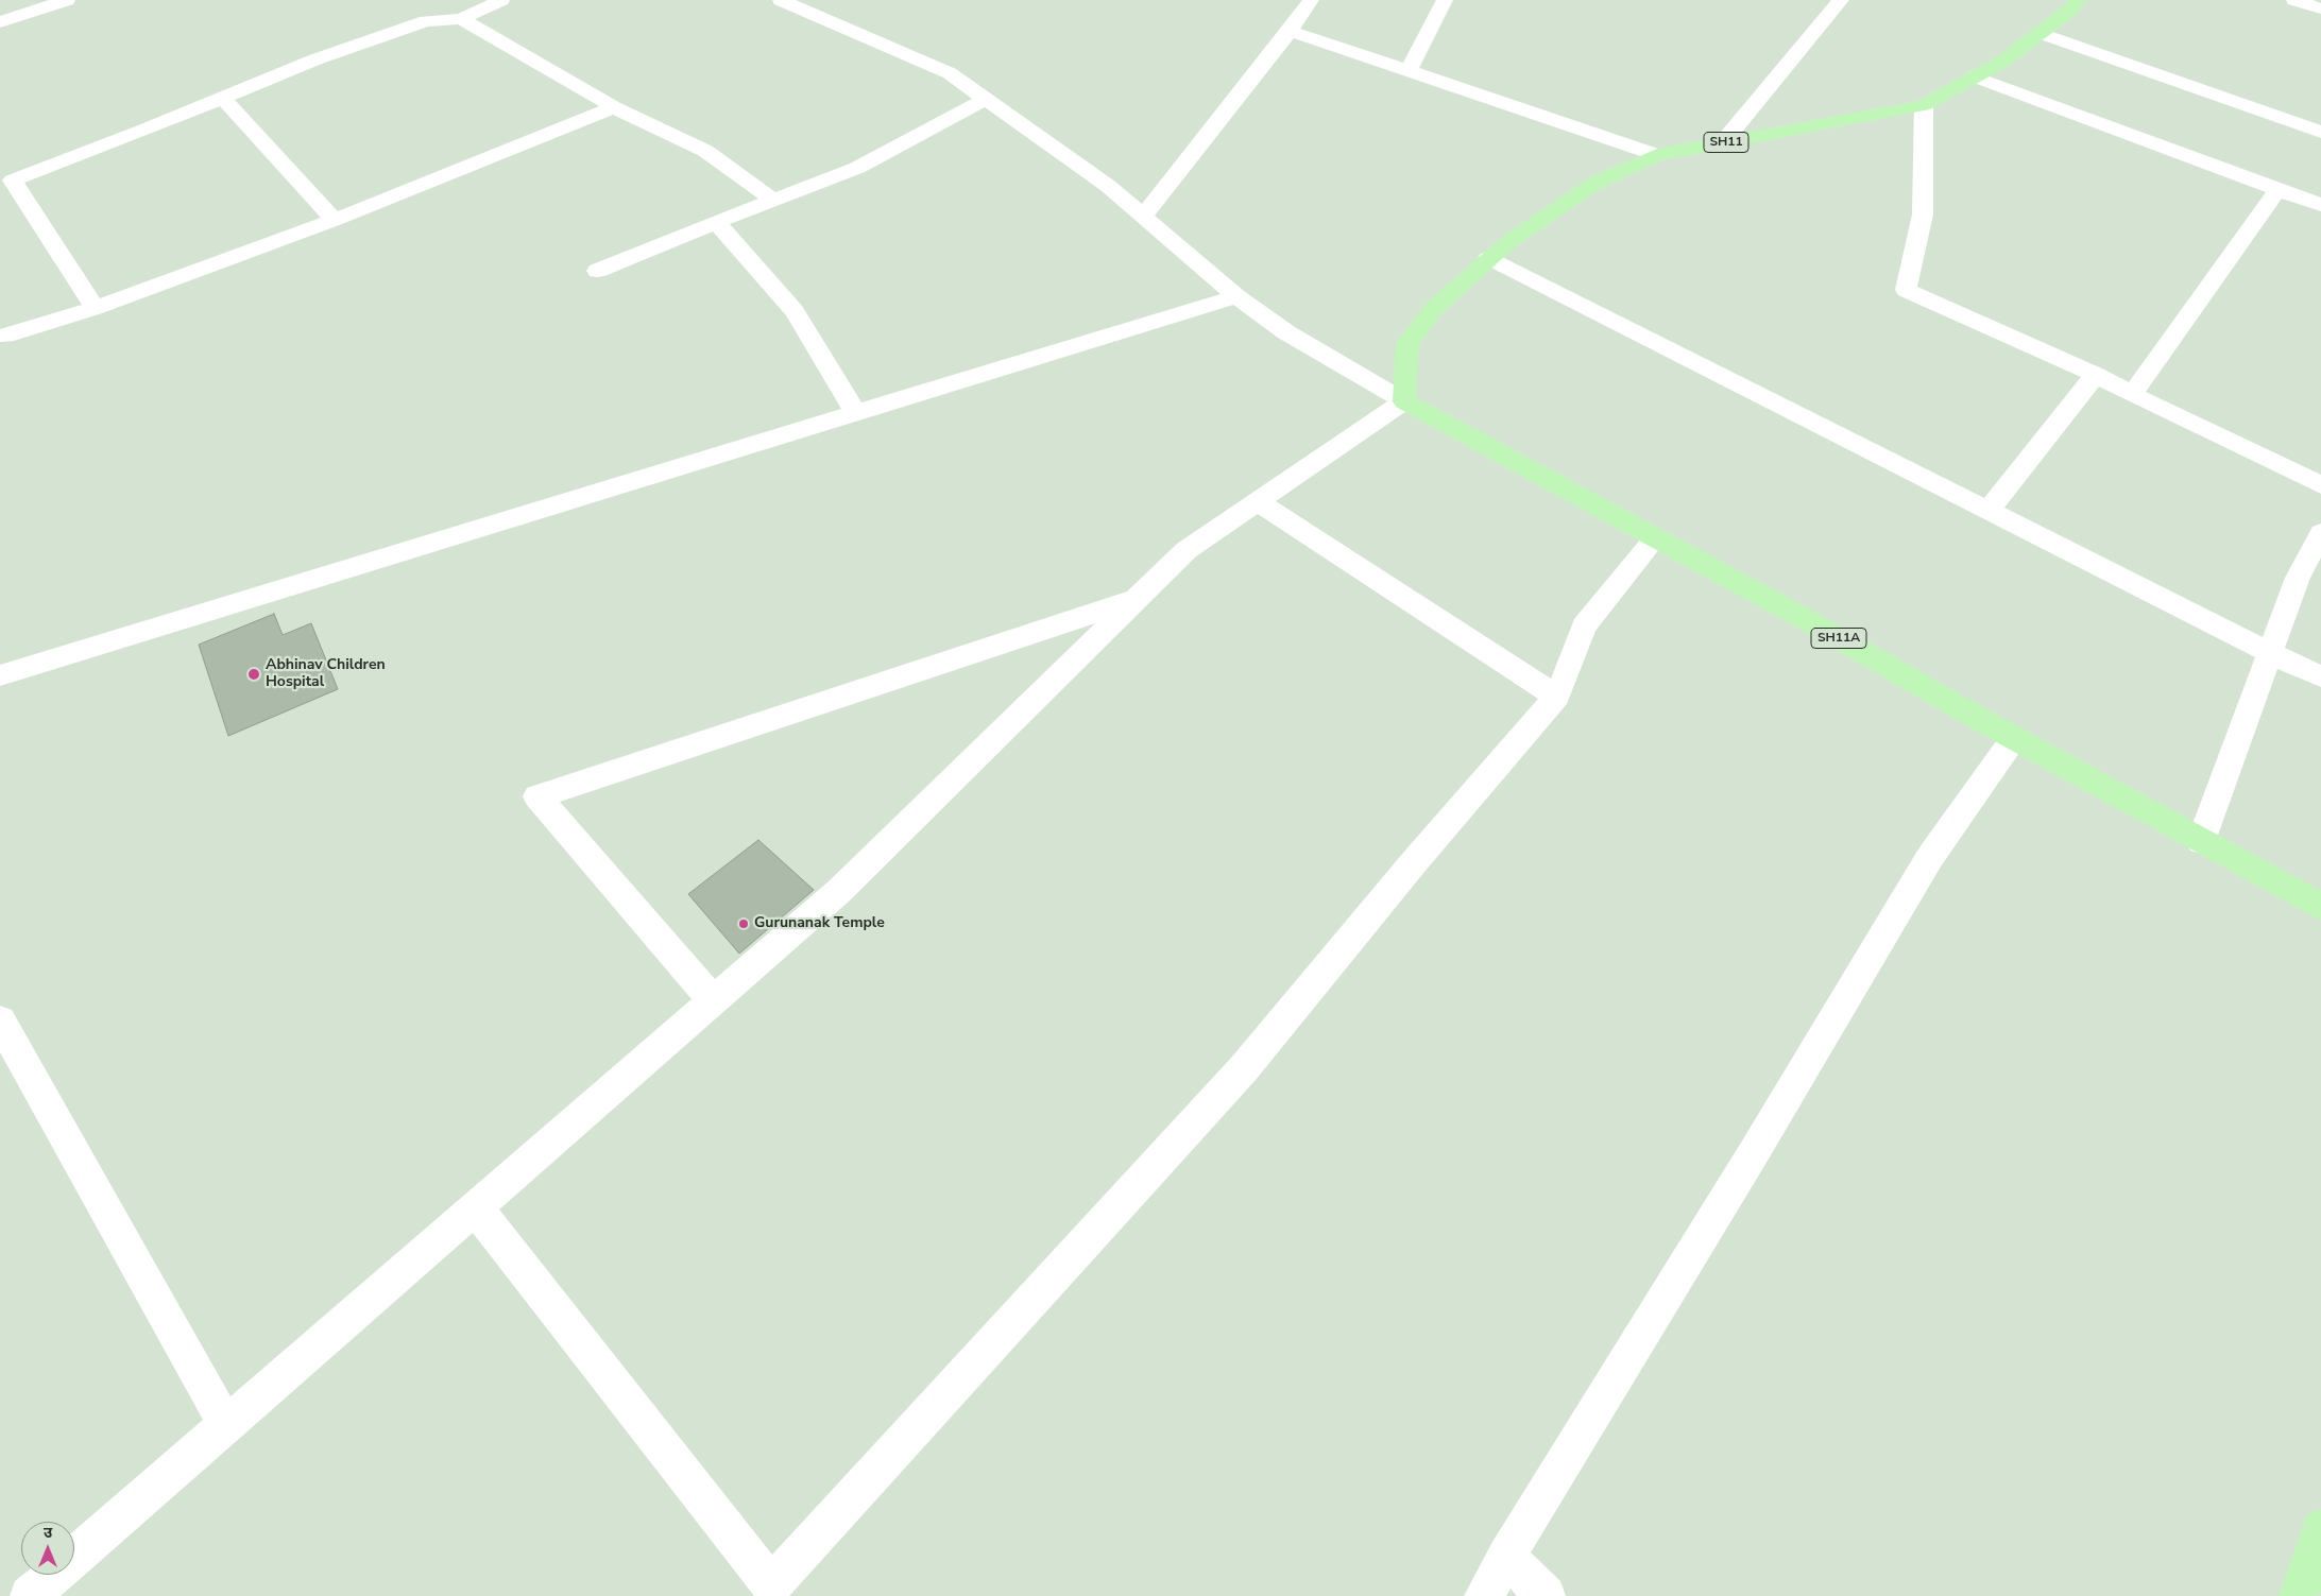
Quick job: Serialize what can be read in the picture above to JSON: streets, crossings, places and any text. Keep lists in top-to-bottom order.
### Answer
{
  "streets": {
    "main road": ["SH11", "SH11A"]
  },
  "crossings": [
    ["SH11", "SH11A"]
  ],
  "places": ["Abhinav Children Hospital", "Gurunanak Temple"],
  "north": "top"
}
